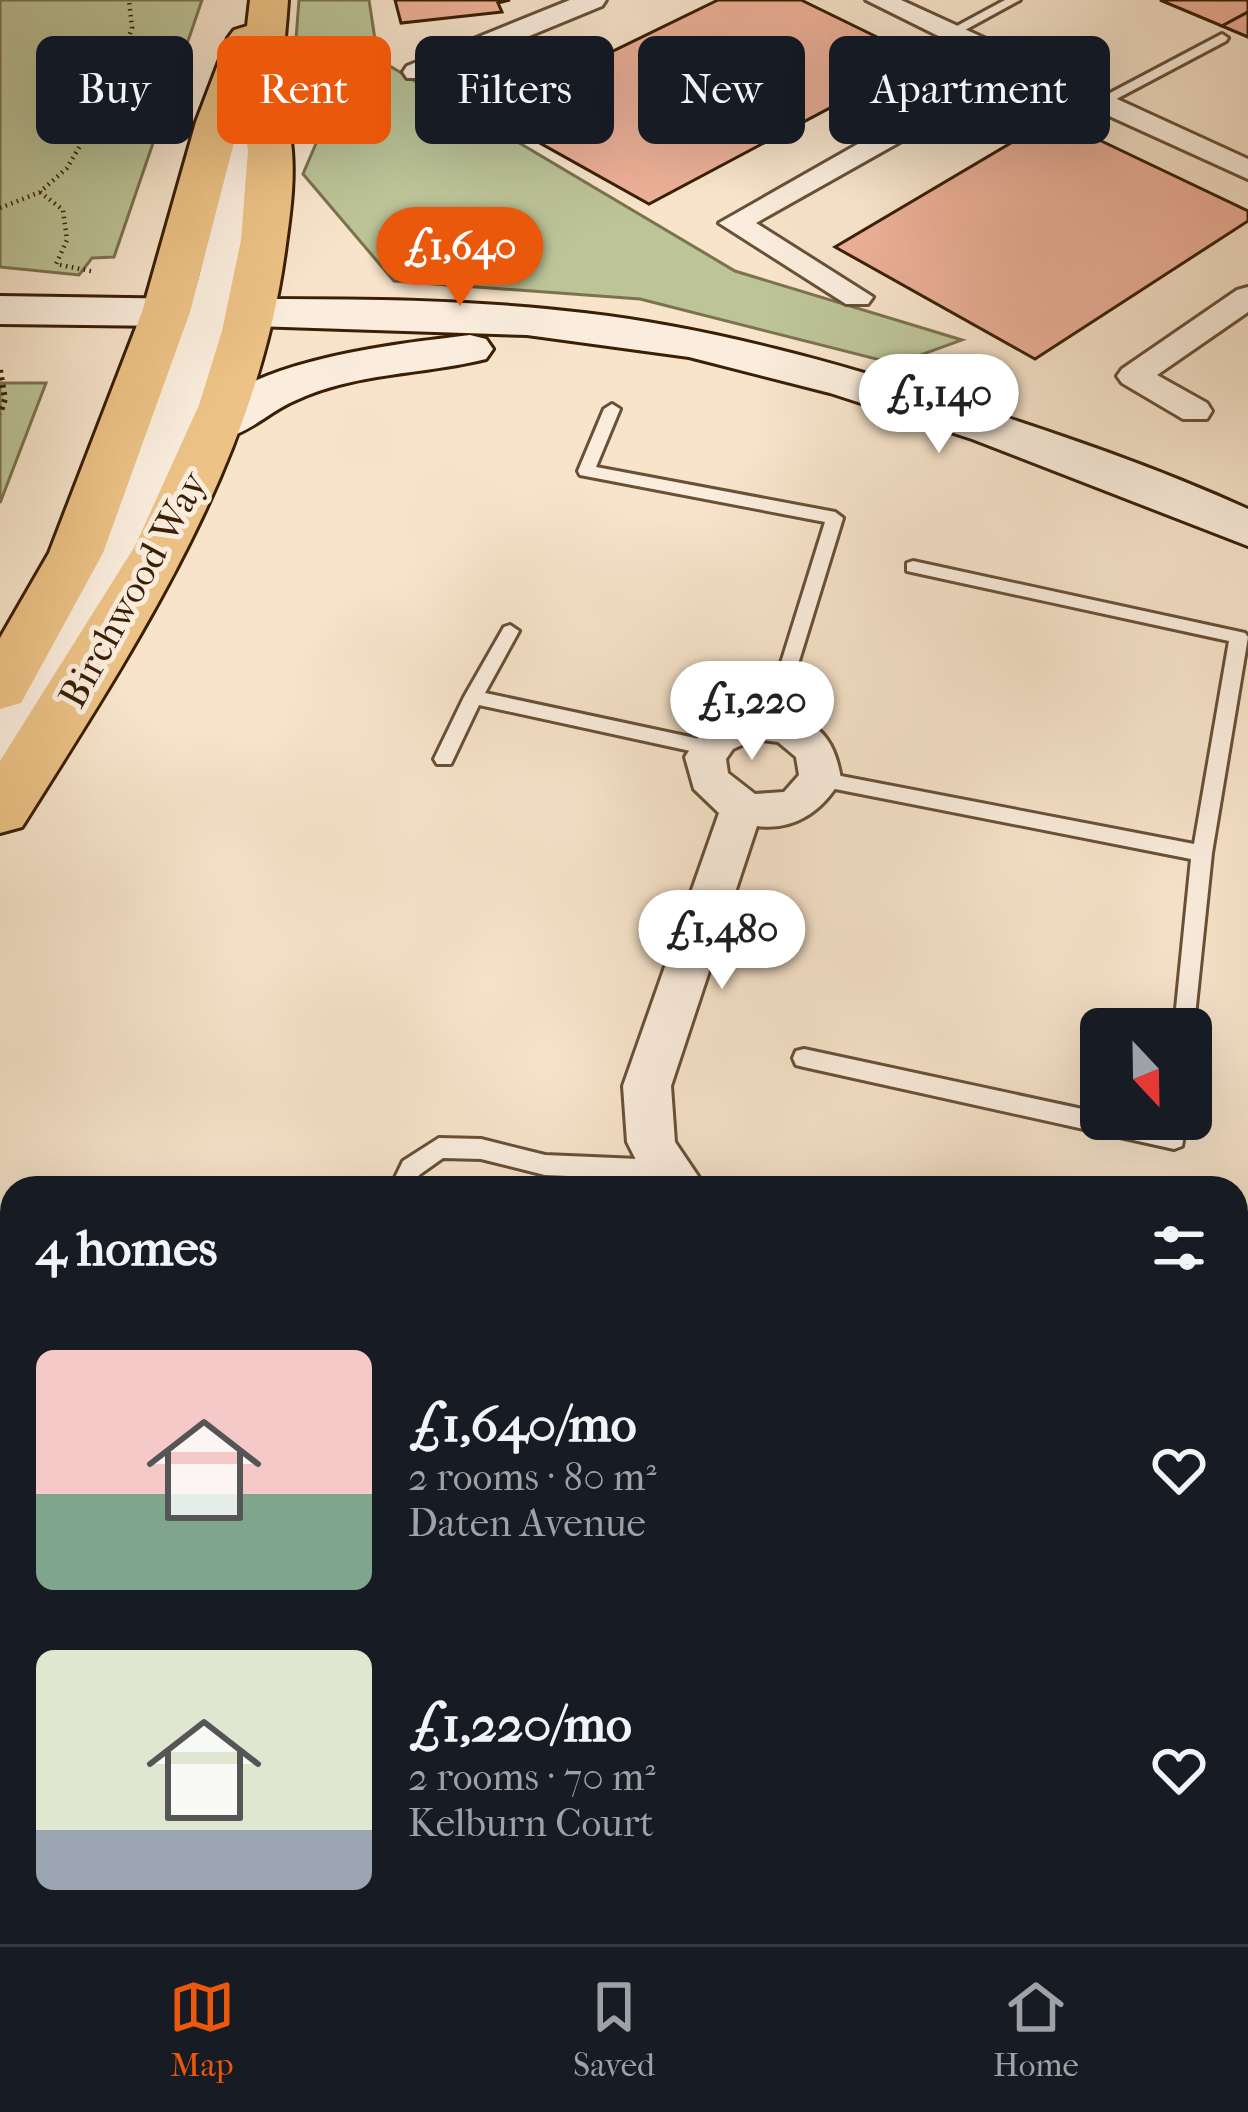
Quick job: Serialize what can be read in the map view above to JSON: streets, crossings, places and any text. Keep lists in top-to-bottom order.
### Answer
{
  "streets": {
    "main road": ["Birchwood Way"]
  },
  "north": "bottom",
  "page": {
    "chip": [
      "Buy",
      "Rent",
      "Filters",
      "New",
      "Apartment"
    ],
    "price": [
      "£1,640",
      "£1,140",
      "£1,220",
      "£1,480"
    ],
    "heading": "4 homes",
    "list": [
      {
        "name": "£1,640/mo",
        "note": "2 rooms · 80 m² · Daten Avenue"
      },
      {
        "name": "£1,220/mo",
        "note": "2 rooms · 70 m² · Kelburn Court"
      }
    ],
    "tabs": ["Map", "Saved", "Home"]
  }
}
